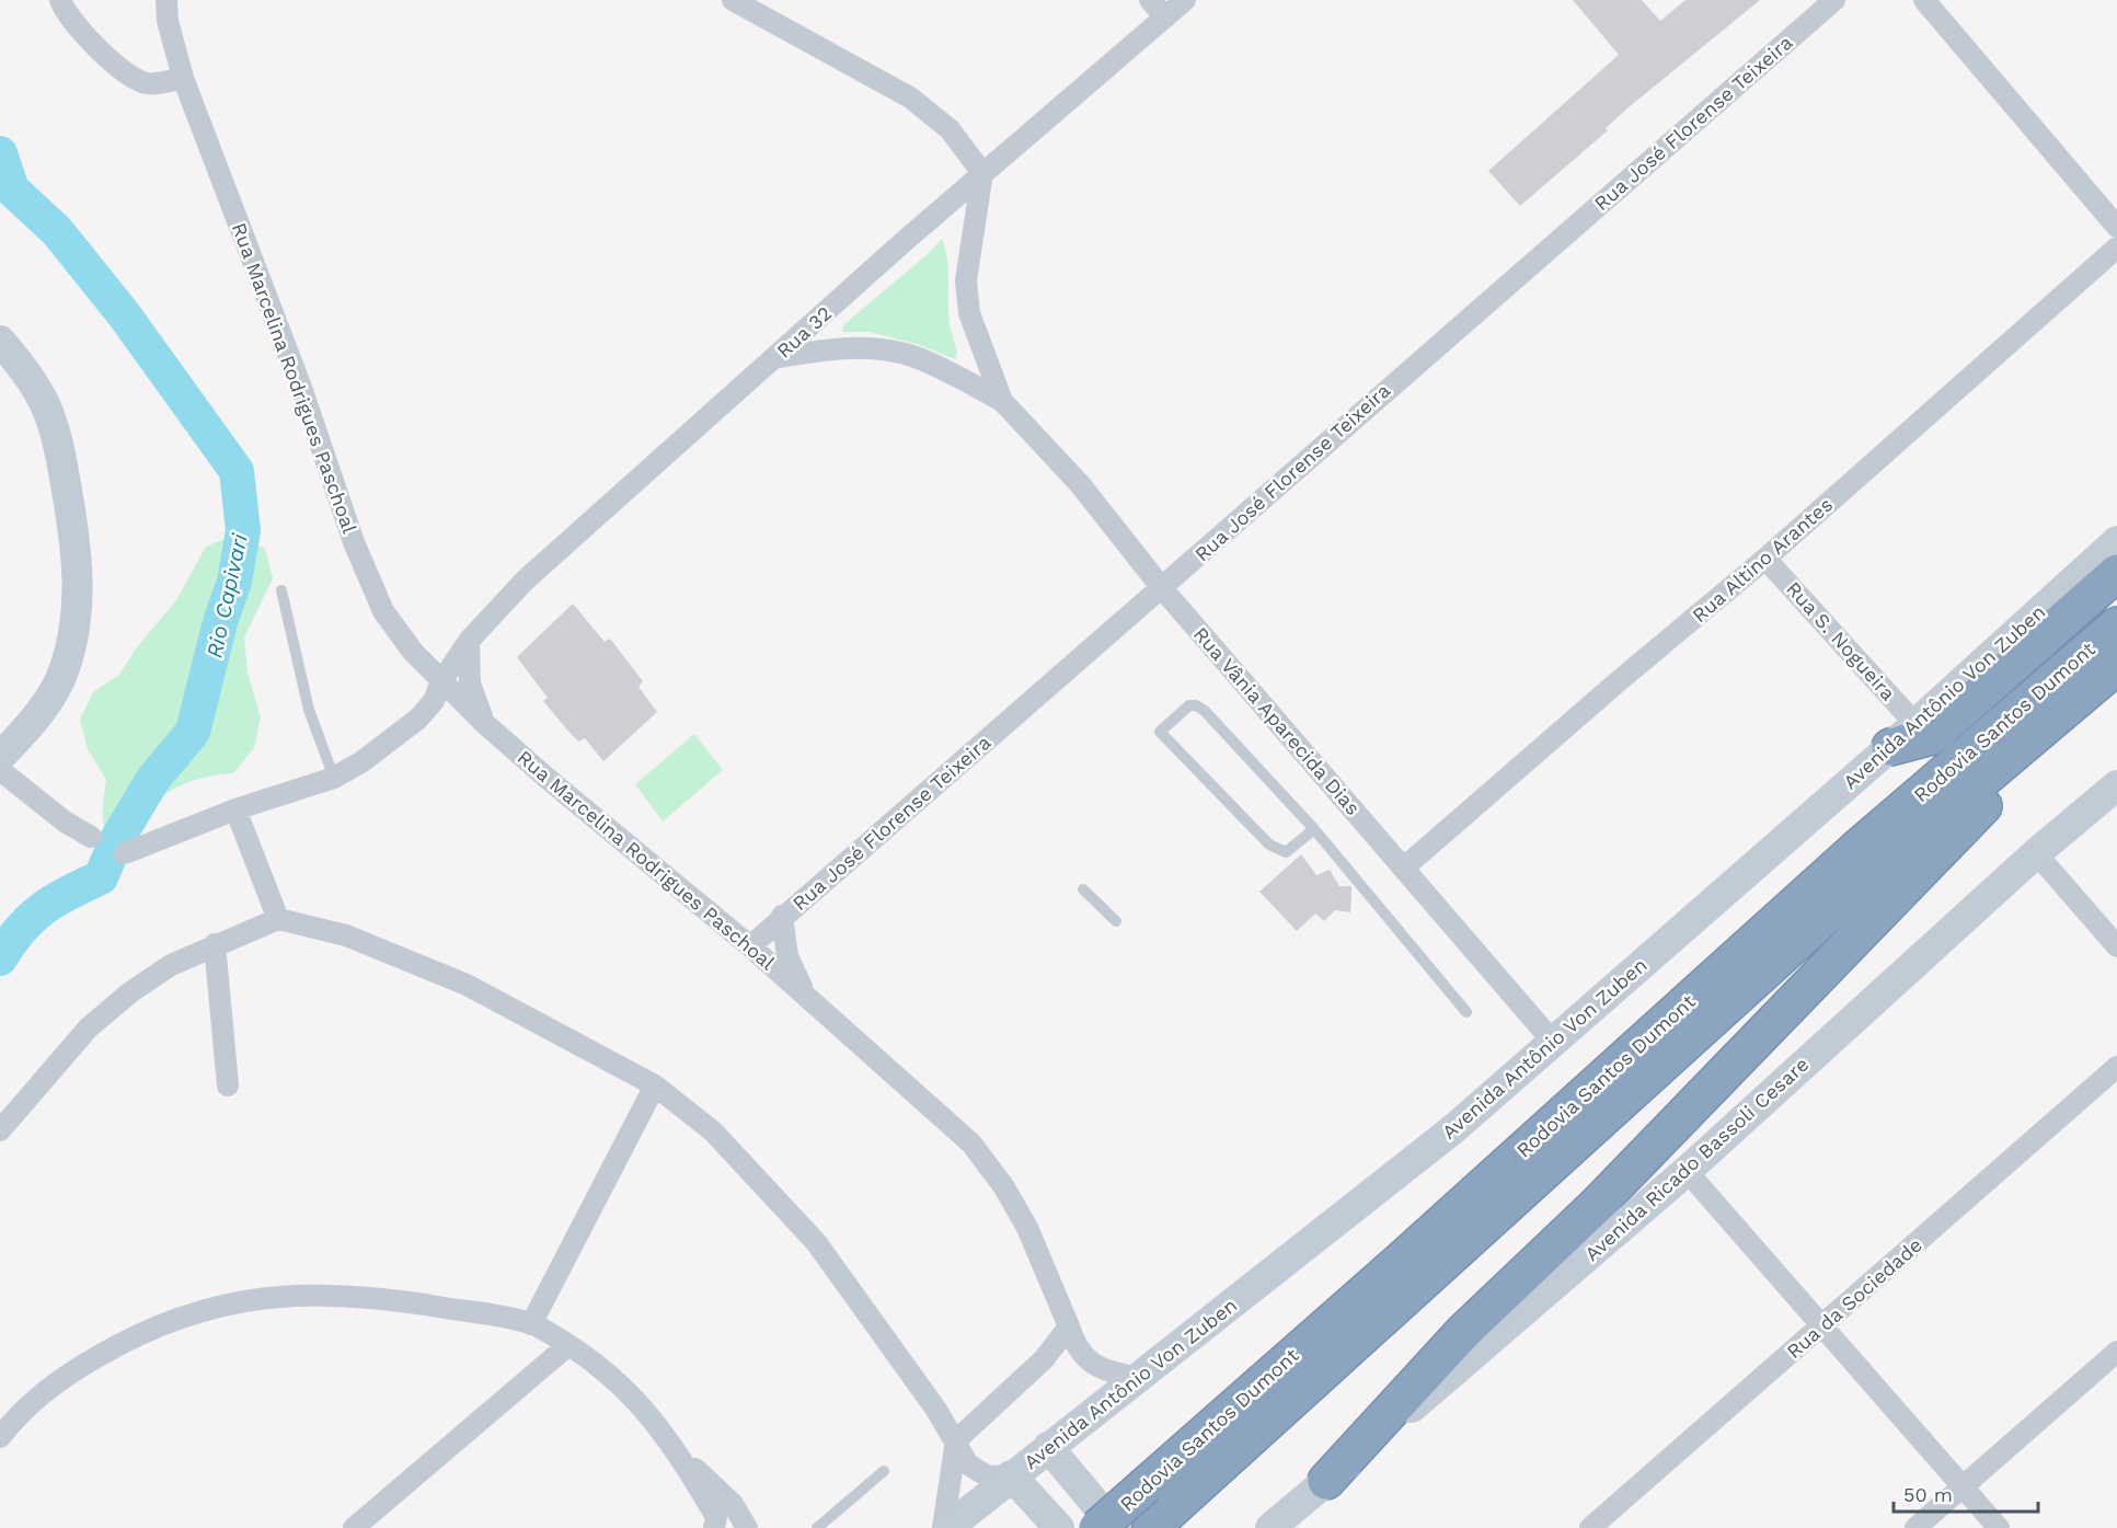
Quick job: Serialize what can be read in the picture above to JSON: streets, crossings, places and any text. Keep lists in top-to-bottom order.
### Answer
{
  "streets": {
    "highway": ["Rodovia Santos Dumont"],
    "street": [
      "Rua José Florense Teixeira",
      "Rua 32",
      "Rua Marcelina Rodrigues Paschoal",
      "Rua Altino Arantes",
      "Rua S. Nogueira",
      "Avenida Antônio Von Zuben",
      "Rua Vânia Aparecida Dias",
      "Avenida Ricado Bassoli Cesare",
      "Rua da Sociedade"
    ]
  },
  "crossings": [
    ["Rua José Florense Teixeira", "Rua Marcelina Rodrigues Paschoal"],
    ["Rua José Florense Teixeira", "Rua Vânia Aparecida Dias"],
    ["Rua 32", "Rua Marcelina Rodrigues Paschoal"],
    ["Rua 32", "Rua Vânia Aparecida Dias"],
    ["Rua Marcelina Rodrigues Paschoal", "Avenida Antônio Von Zuben"],
    ["Rua Altino Arantes", "Rua S. Nogueira"],
    ["Rua Altino Arantes", "Rua Vânia Aparecida Dias"],
    ["Rua S. Nogueira", "Avenida Antônio Von Zuben"],
    ["Avenida Antônio Von Zuben", "Rua Vânia Aparecida Dias"]
  ],
  "water": ["Rio Capivari"],
  "scale_bar": "50 m"
}
